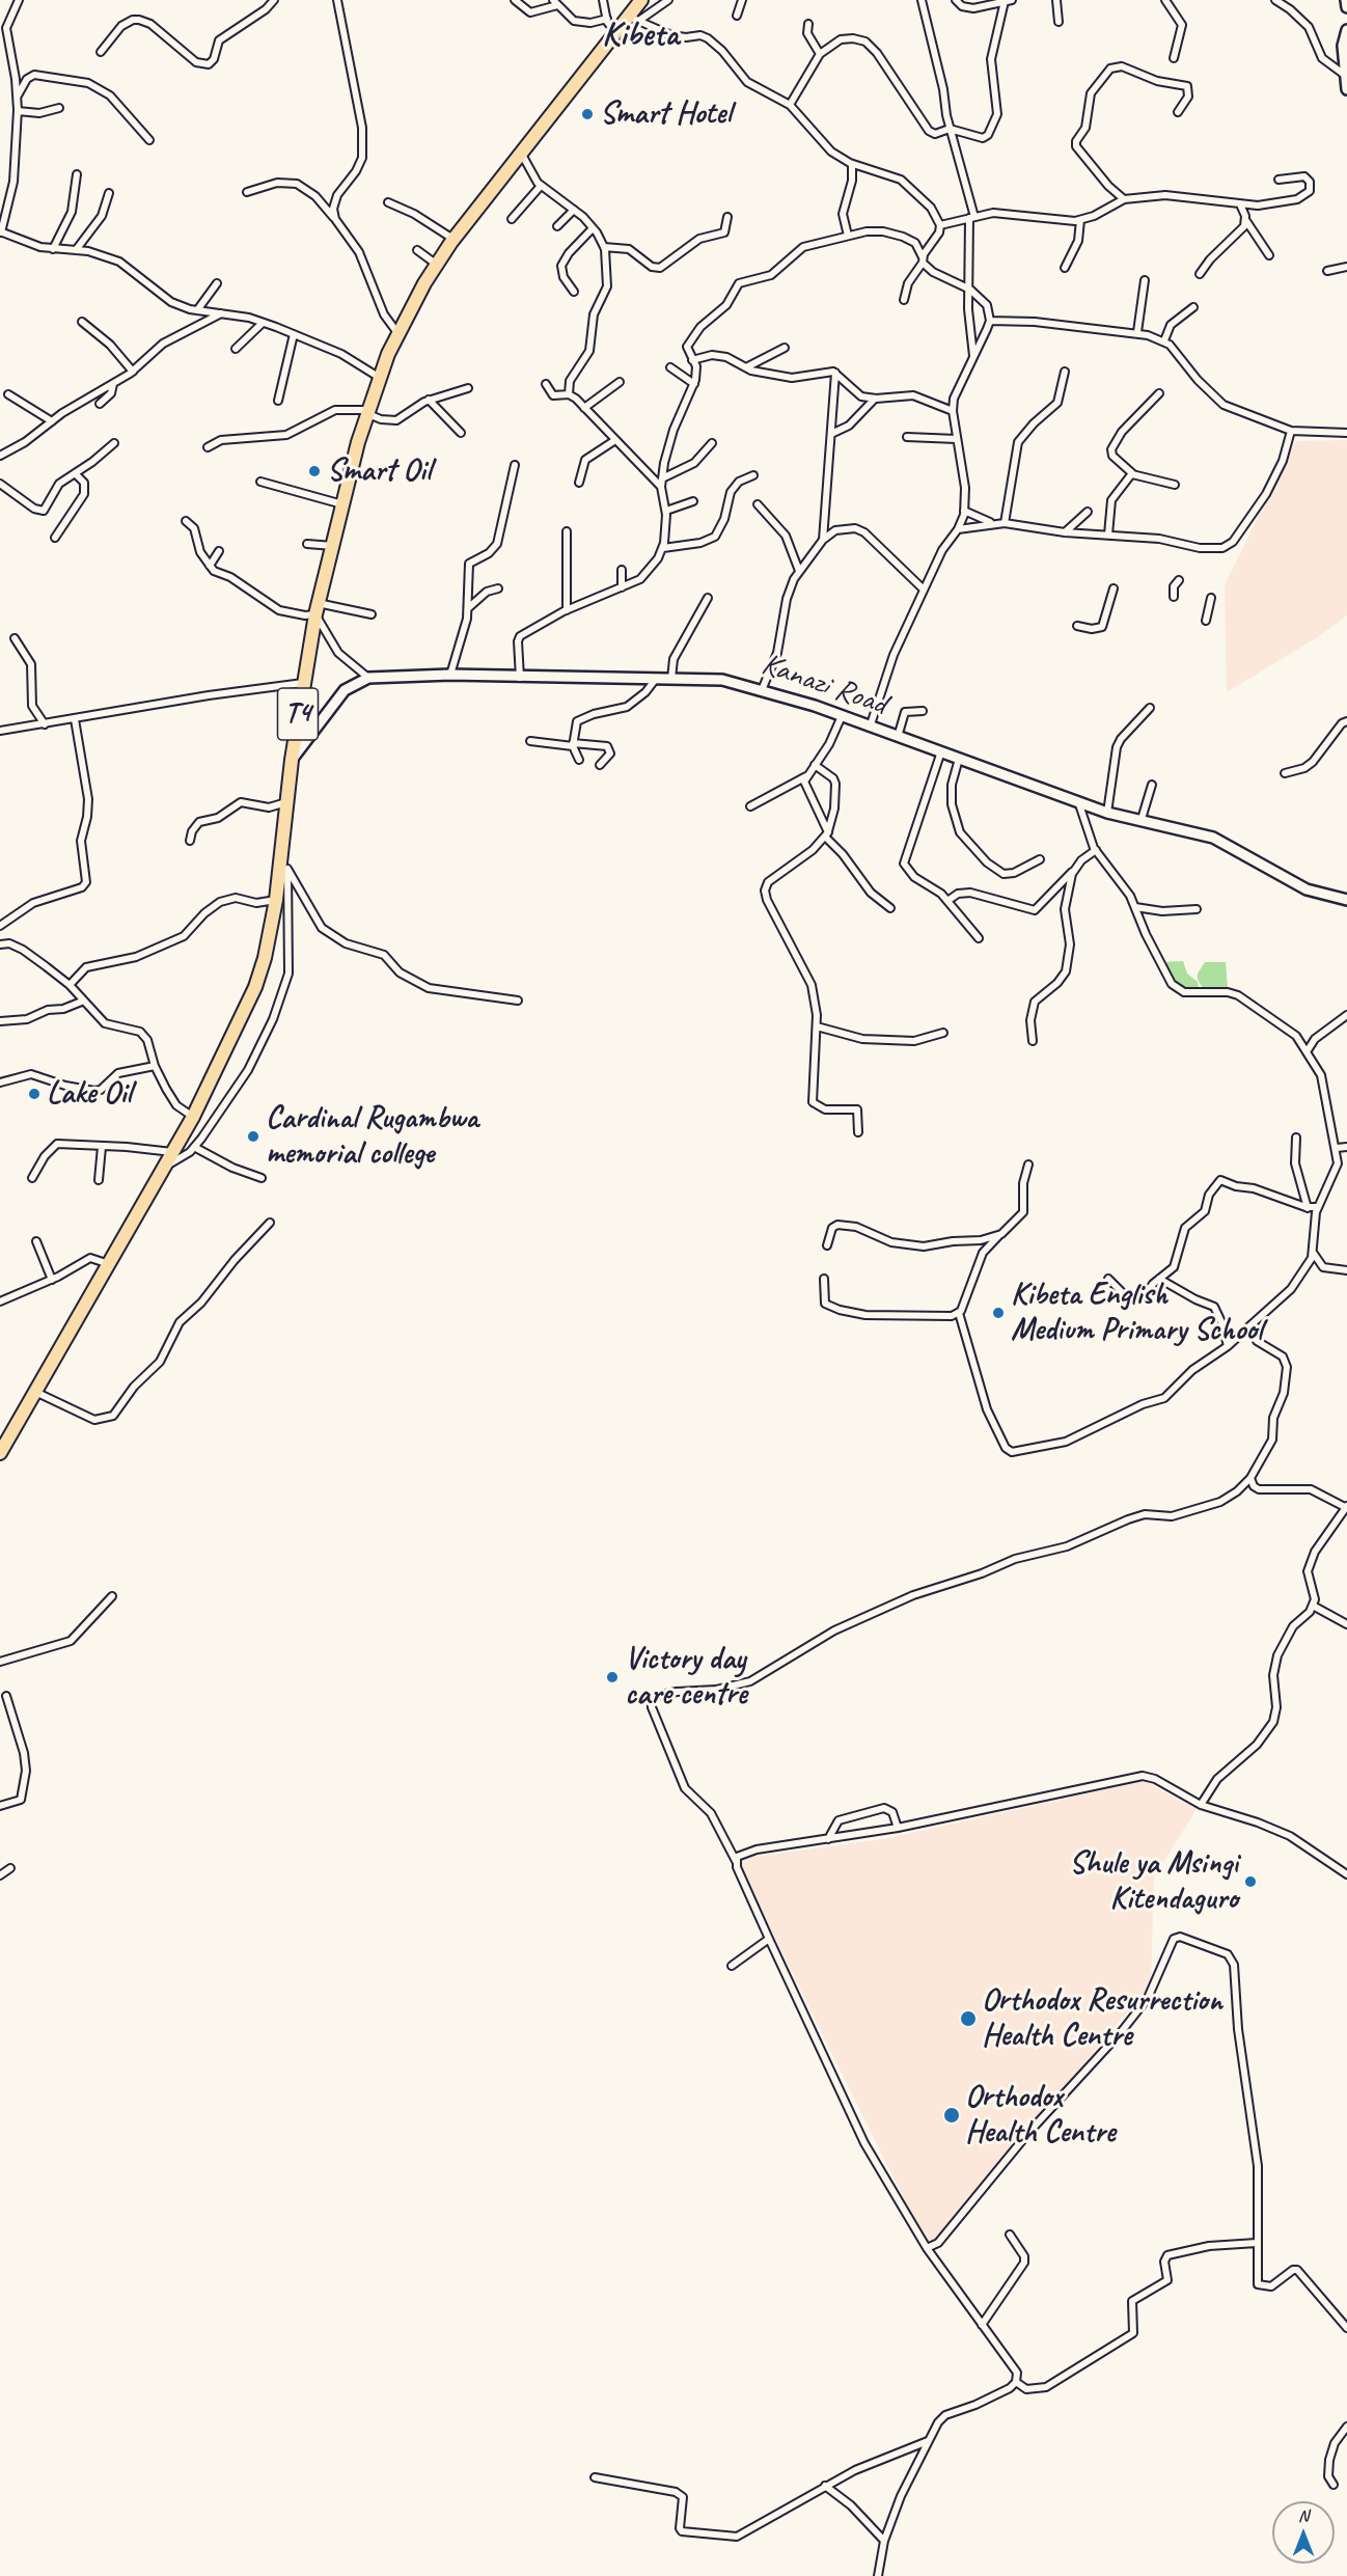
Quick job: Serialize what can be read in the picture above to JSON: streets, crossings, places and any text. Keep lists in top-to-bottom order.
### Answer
{
  "streets": {
    "highway": ["T4"],
    "main road": ["Kanazi Road"]
  },
  "crossings": [
    ["Kanazi Road", "T4"]
  ],
  "districts": ["Kibeta"],
  "places": [
    "Smart Hotel",
    "Smart Oil",
    "Lake Oil",
    "Cardinal Rugambwa memorial college",
    "Kibeta English Medium Primary School",
    "Victory day care centre",
    "Shule ya Msingi Kitendaguro",
    "Orthodox Resurrection Health Centre",
    "Orthodox Health Centre"
  ],
  "north": "top"
}
